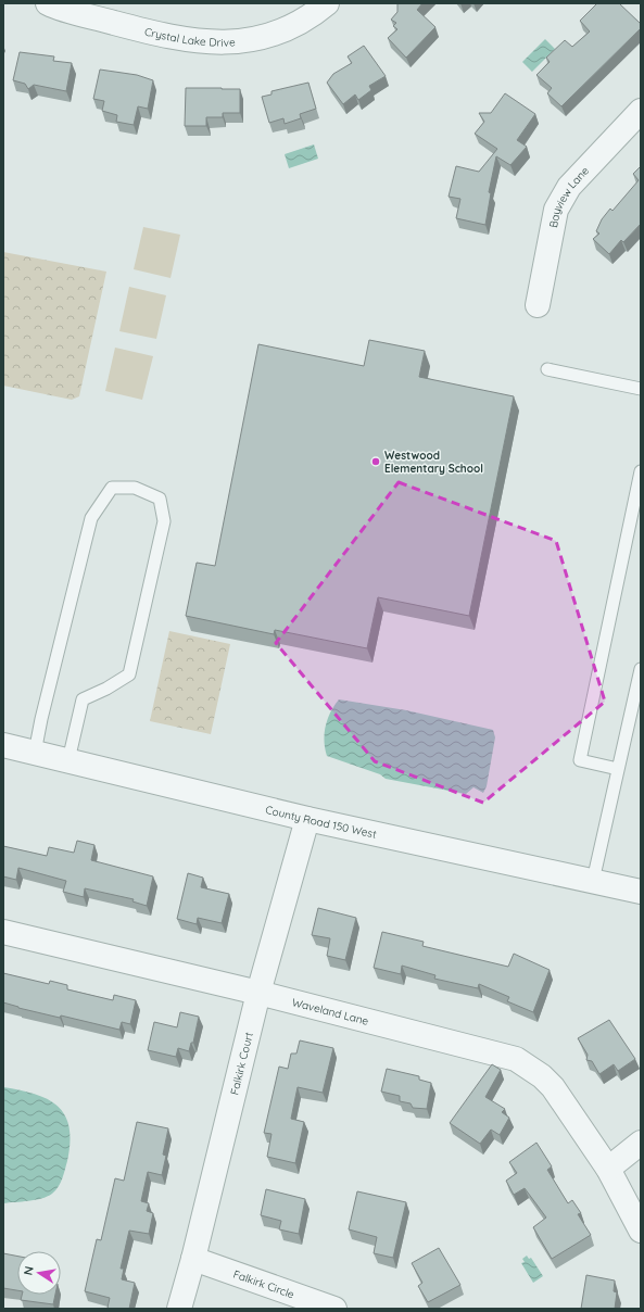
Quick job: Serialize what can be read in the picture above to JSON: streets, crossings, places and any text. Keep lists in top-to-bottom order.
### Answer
{
  "streets": {
    "street": [
      "Crystal Lake Drive",
      "Bayview Lane",
      "County Road 150 West",
      "Waveland Lane",
      "Falkirk Court",
      "Falkirk Circle"
    ]
  },
  "crossings": [
    ["County Road 150 West", "Falkirk Court"],
    ["Waveland Lane", "Falkirk Court"],
    ["Falkirk Court", "Falkirk Circle"]
  ],
  "places": ["Westwood Elementary School"],
  "north": "left"
}
